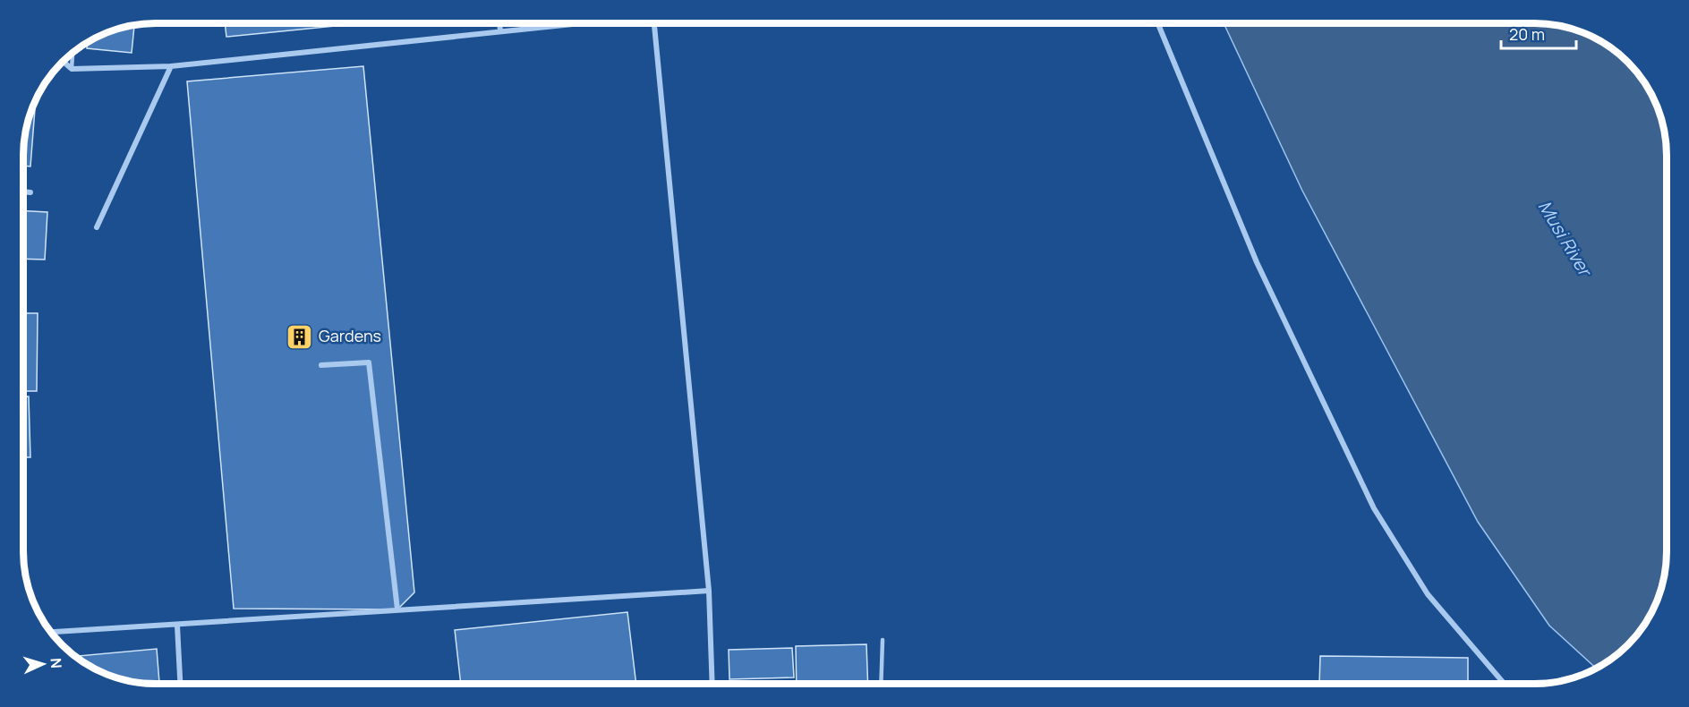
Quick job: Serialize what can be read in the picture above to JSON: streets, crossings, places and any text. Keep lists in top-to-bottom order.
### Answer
{
  "water": ["Musi River"],
  "places": {
    "building": ["Gardens"]
  },
  "scale_bar": "20 m",
  "north": "right"
}
